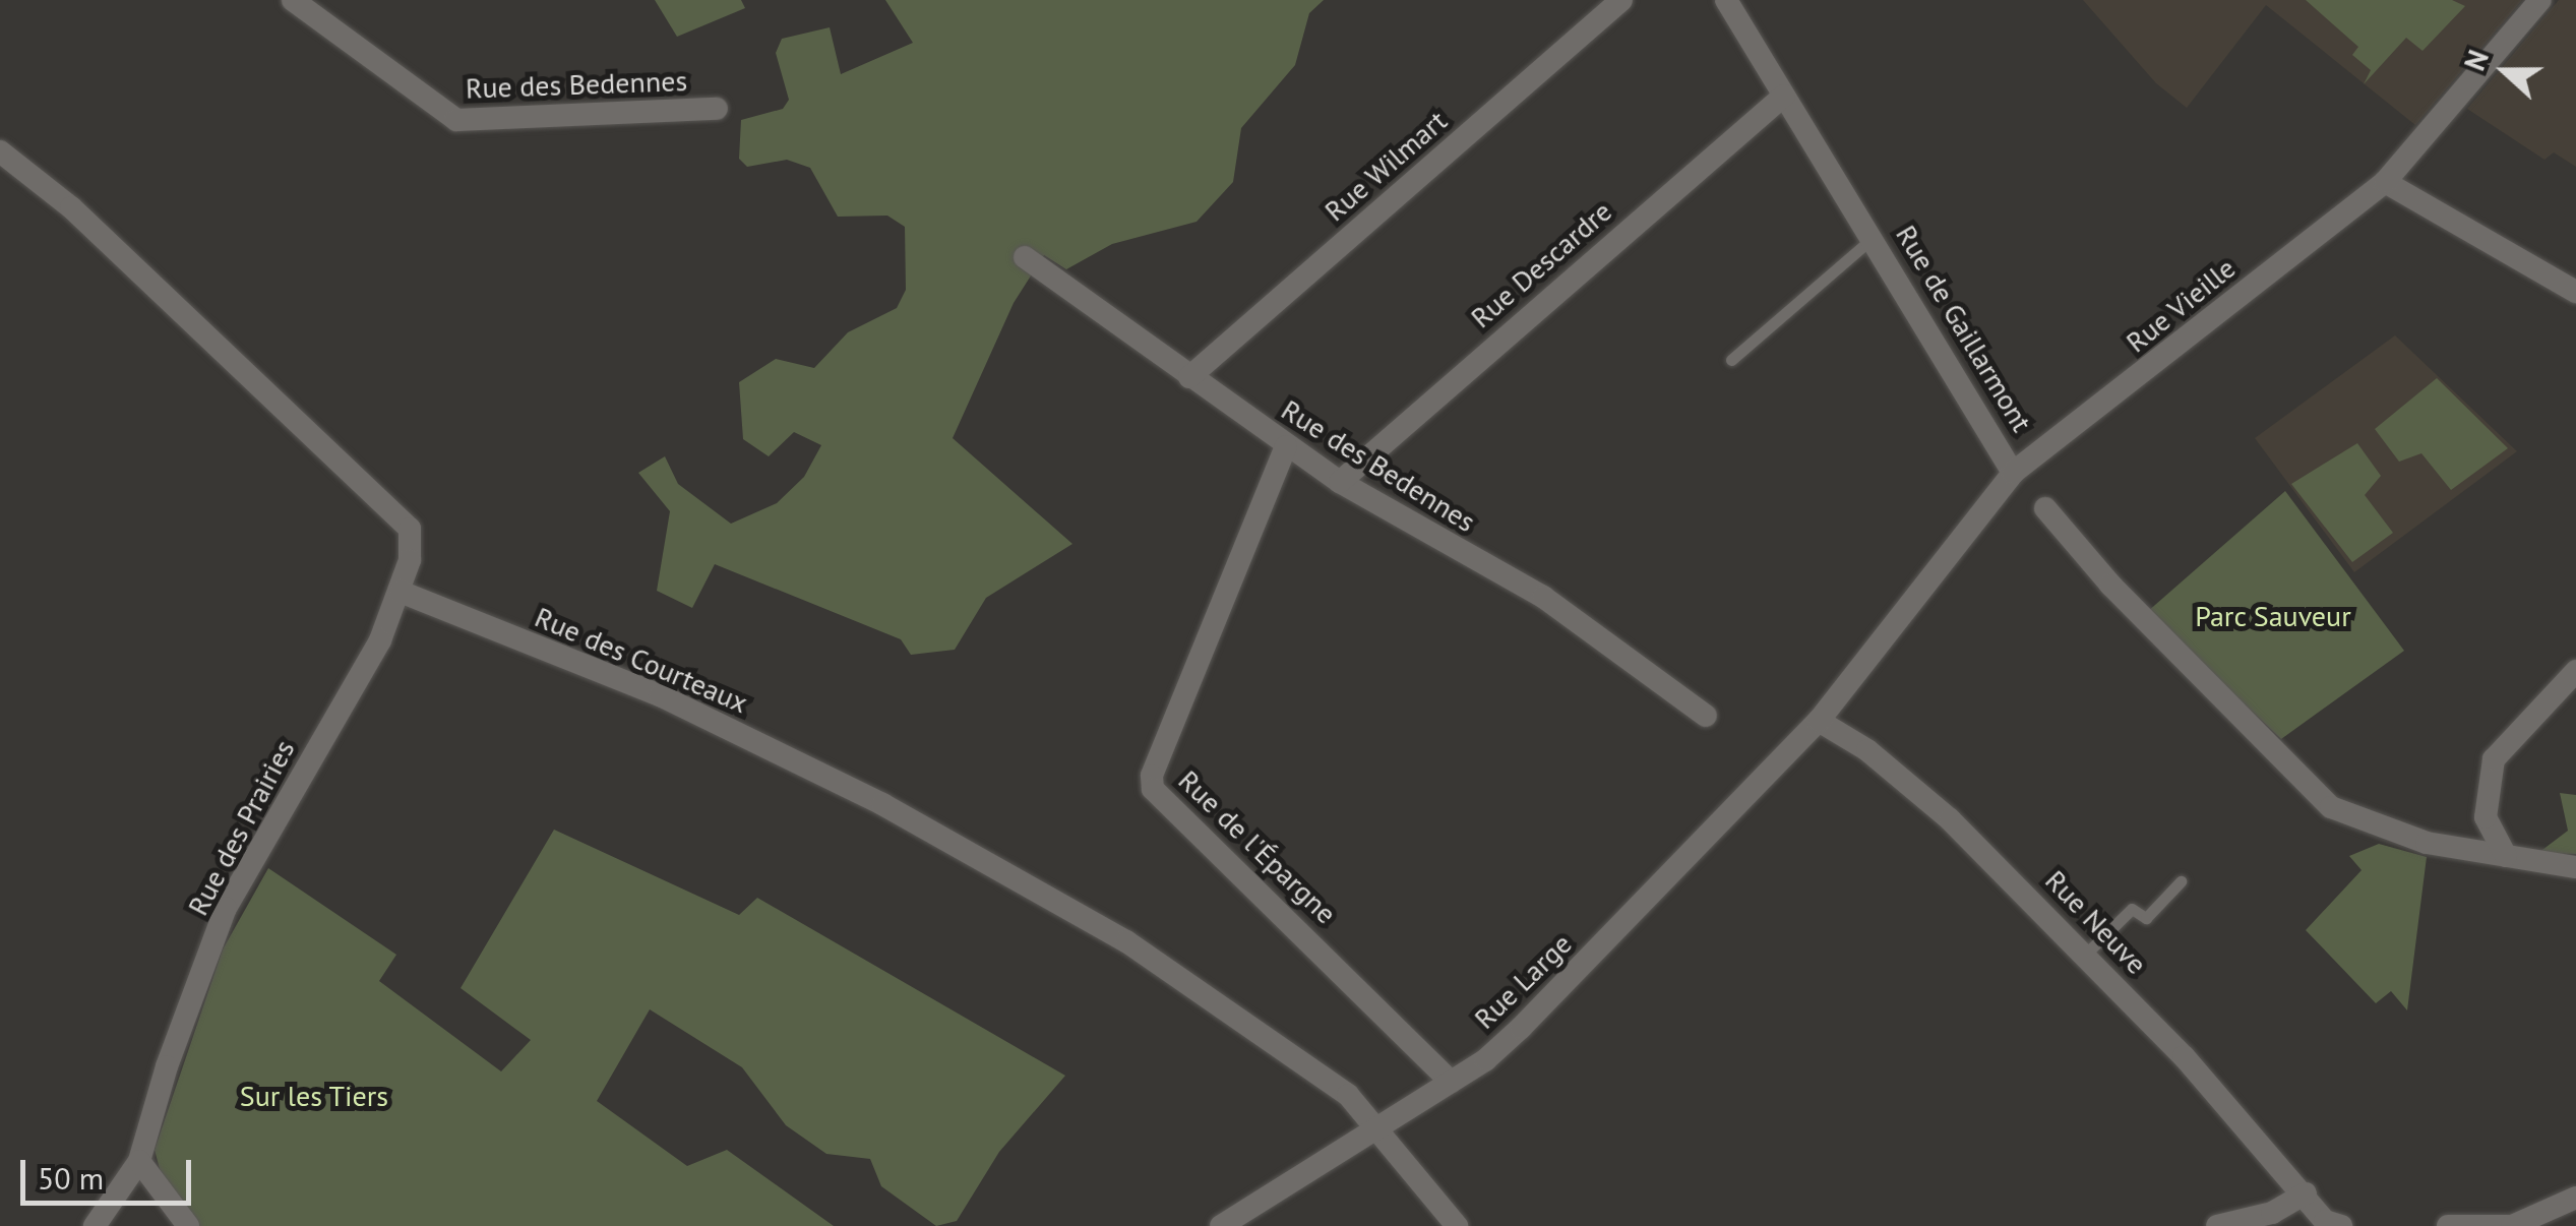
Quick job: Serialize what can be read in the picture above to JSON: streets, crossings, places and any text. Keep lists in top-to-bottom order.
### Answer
{
  "streets": {
    "street": [
      "Rue des Bedennes",
      "Rue Wilmart",
      "Rue Descardre",
      "Rue Vieille",
      "Rue de Gaillarmont",
      "Rue des Courteaux",
      "Rue des Prairies",
      "Rue de l'Épargne",
      "Rue Neuve",
      "Rue Large"
    ]
  },
  "crossings": [
    ["Rue des Bedennes", "Rue Wilmart"],
    ["Rue des Bedennes", "Rue Descardre"],
    ["Rue des Bedennes", "Rue de l'Épargne"],
    ["Rue Descardre", "Rue de Gaillarmont"],
    ["Rue Vieille", "Rue de Gaillarmont"],
    ["Rue de Gaillarmont", "Rue Neuve"],
    ["Rue de Gaillarmont", "Rue Large"],
    ["Rue des Courteaux", "Rue des Prairies"],
    ["Rue des Courteaux", "Rue Large"],
    ["Rue de l'Épargne", "Rue Large"],
    ["Rue Neuve", "Rue Large"]
  ],
  "parks": ["Parc Sauveur", "Sur les Tiers"],
  "scale_bar": "50 m",
  "north": "left"
}
